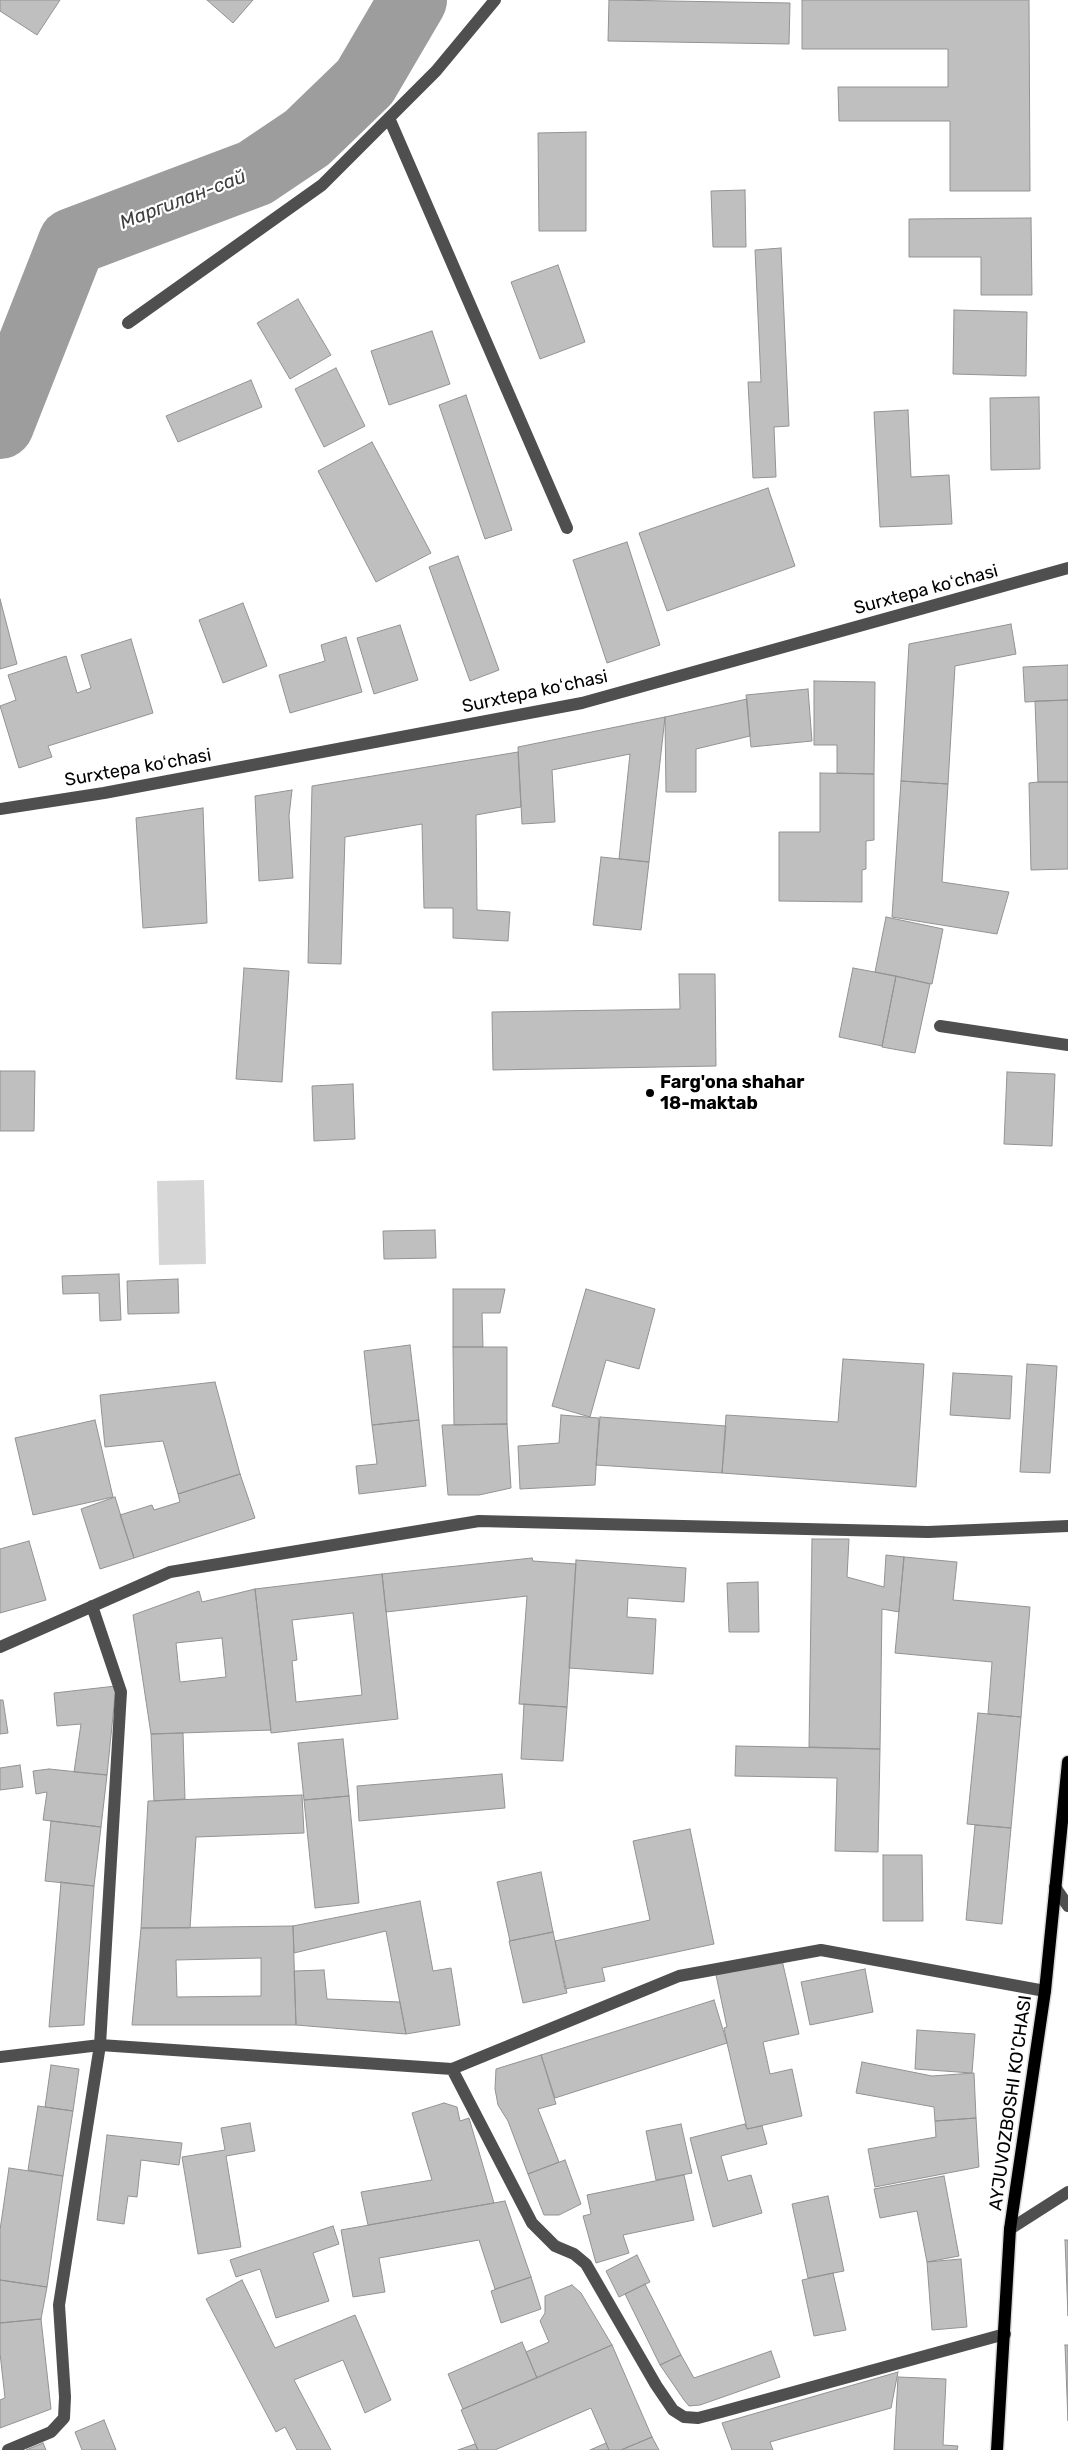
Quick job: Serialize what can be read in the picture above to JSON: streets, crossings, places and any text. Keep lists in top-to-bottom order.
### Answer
{
  "streets": {
    "main road": ["AYJUVOZBOSHI KO'CHASI"],
    "street": ["Surxtepa koʻchasi"]
  },
  "water": ["Маргилан-сай"],
  "places": ["Farg'ona shahar 18-maktab"]
}
